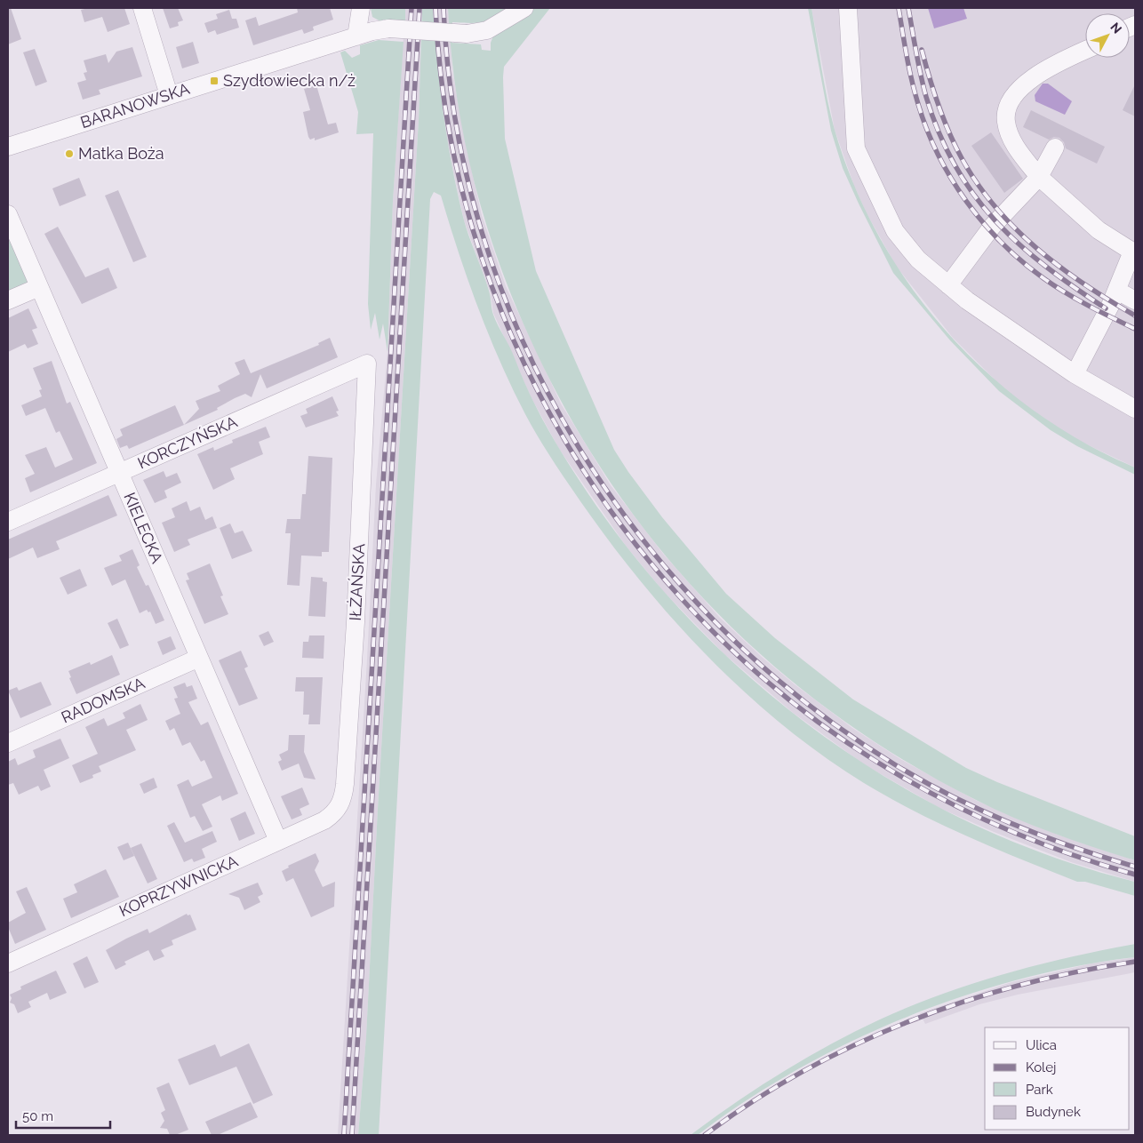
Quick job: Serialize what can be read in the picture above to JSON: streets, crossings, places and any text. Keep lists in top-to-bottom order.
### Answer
{
  "streets": {
    "street": [
      "BARANOWSKA",
      "KORCZYŃSKA",
      "KIELECKA",
      "IŁŻAŃSKA",
      "RADOMSKA",
      "KOPRZYWNICKA"
    ]
  },
  "crossings": [
    ["KORCZYŃSKA", "KIELECKA"],
    ["KORCZYŃSKA", "IŁŻAŃSKA"],
    ["KIELECKA", "RADOMSKA"],
    ["KIELECKA", "KOPRZYWNICKA"],
    ["IŁŻAŃSKA", "KOPRZYWNICKA"]
  ],
  "places": {
    "transit": ["Szydłowiecka n/ż"],
    "other": ["Matka Boża"]
  },
  "legend": [
    "Ulica",
    "Kolej",
    "Park",
    "Budynek"
  ],
  "scale_bar": "50 m",
  "north": "top right"
}
